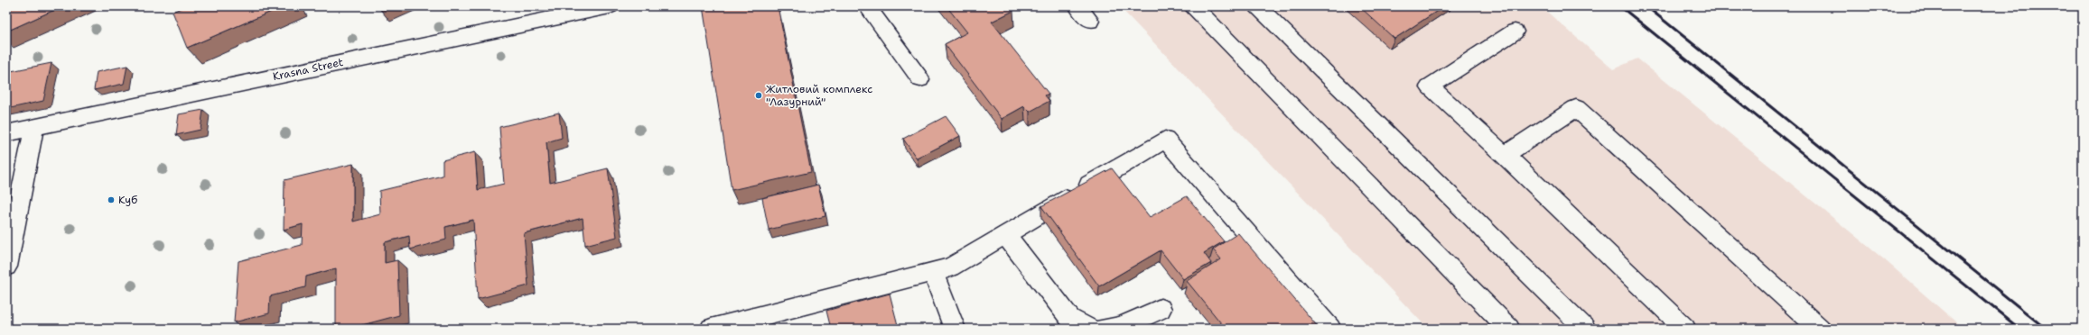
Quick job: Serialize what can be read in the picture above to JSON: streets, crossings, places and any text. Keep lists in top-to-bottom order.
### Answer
{
  "streets": {
    "street": ["Krasna Street"]
  },
  "places": ["Житловий комплекс \"Лазурний\"", "Куб"]
}
